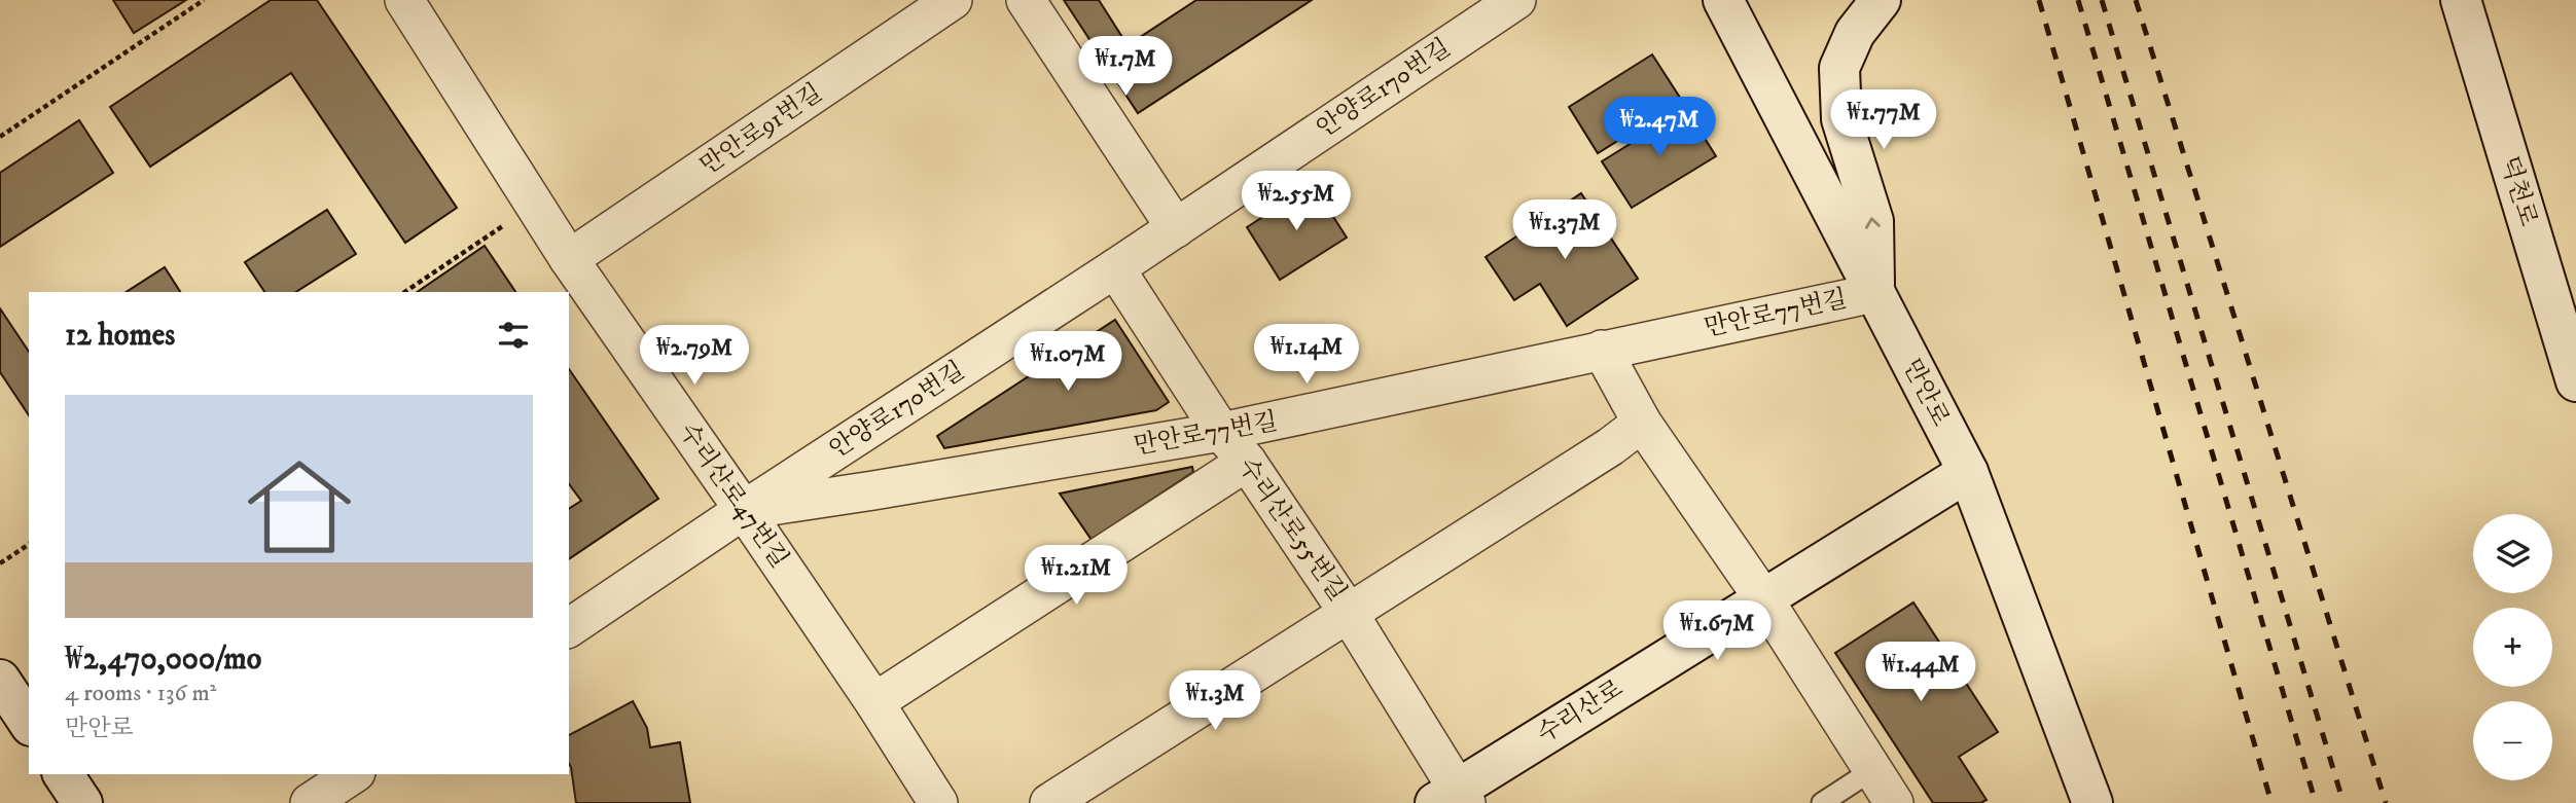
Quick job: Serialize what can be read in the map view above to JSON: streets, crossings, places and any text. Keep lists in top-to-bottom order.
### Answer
{
  "streets": {
    "street": [
      "안양로170번길",
      "만안로91번길",
      "덕천로",
      "만안로77번길",
      "만안로",
      "수리산로47번길",
      "수리산로55번길",
      "수리산로"
    ]
  },
  "crossings": [
    ["안양로170번길", "만안로77번길"],
    ["안양로170번길", "수리산로47번길"],
    ["안양로170번길", "수리산로55번길"],
    ["만안로91번길", "수리산로47번길"],
    ["만안로77번길", "만안로"],
    ["만안로77번길", "수리산로47번길"],
    ["만안로77번길", "수리산로55번길"],
    ["만안로", "수리산로"],
    ["수리산로55번길", "수리산로"]
  ],
  "page": {
    "price": [
      "₩1.7M",
      "₩1.77M",
      "₩2.47M",
      "₩2.55M",
      "₩1.37M",
      "₩1.14M",
      "₩2.79M",
      "₩1.07M",
      "₩1.21M",
      "₩1.67M",
      "₩1.44M",
      "₩1.3M"
    ],
    "heading": "12 homes",
    "list": [
      {
        "name": "₩2,470,000/mo",
        "note": "4 rooms · 136 m² · 만안로"
      }
    ],
    "map_buttons": ["+", "−"]
  }
}
